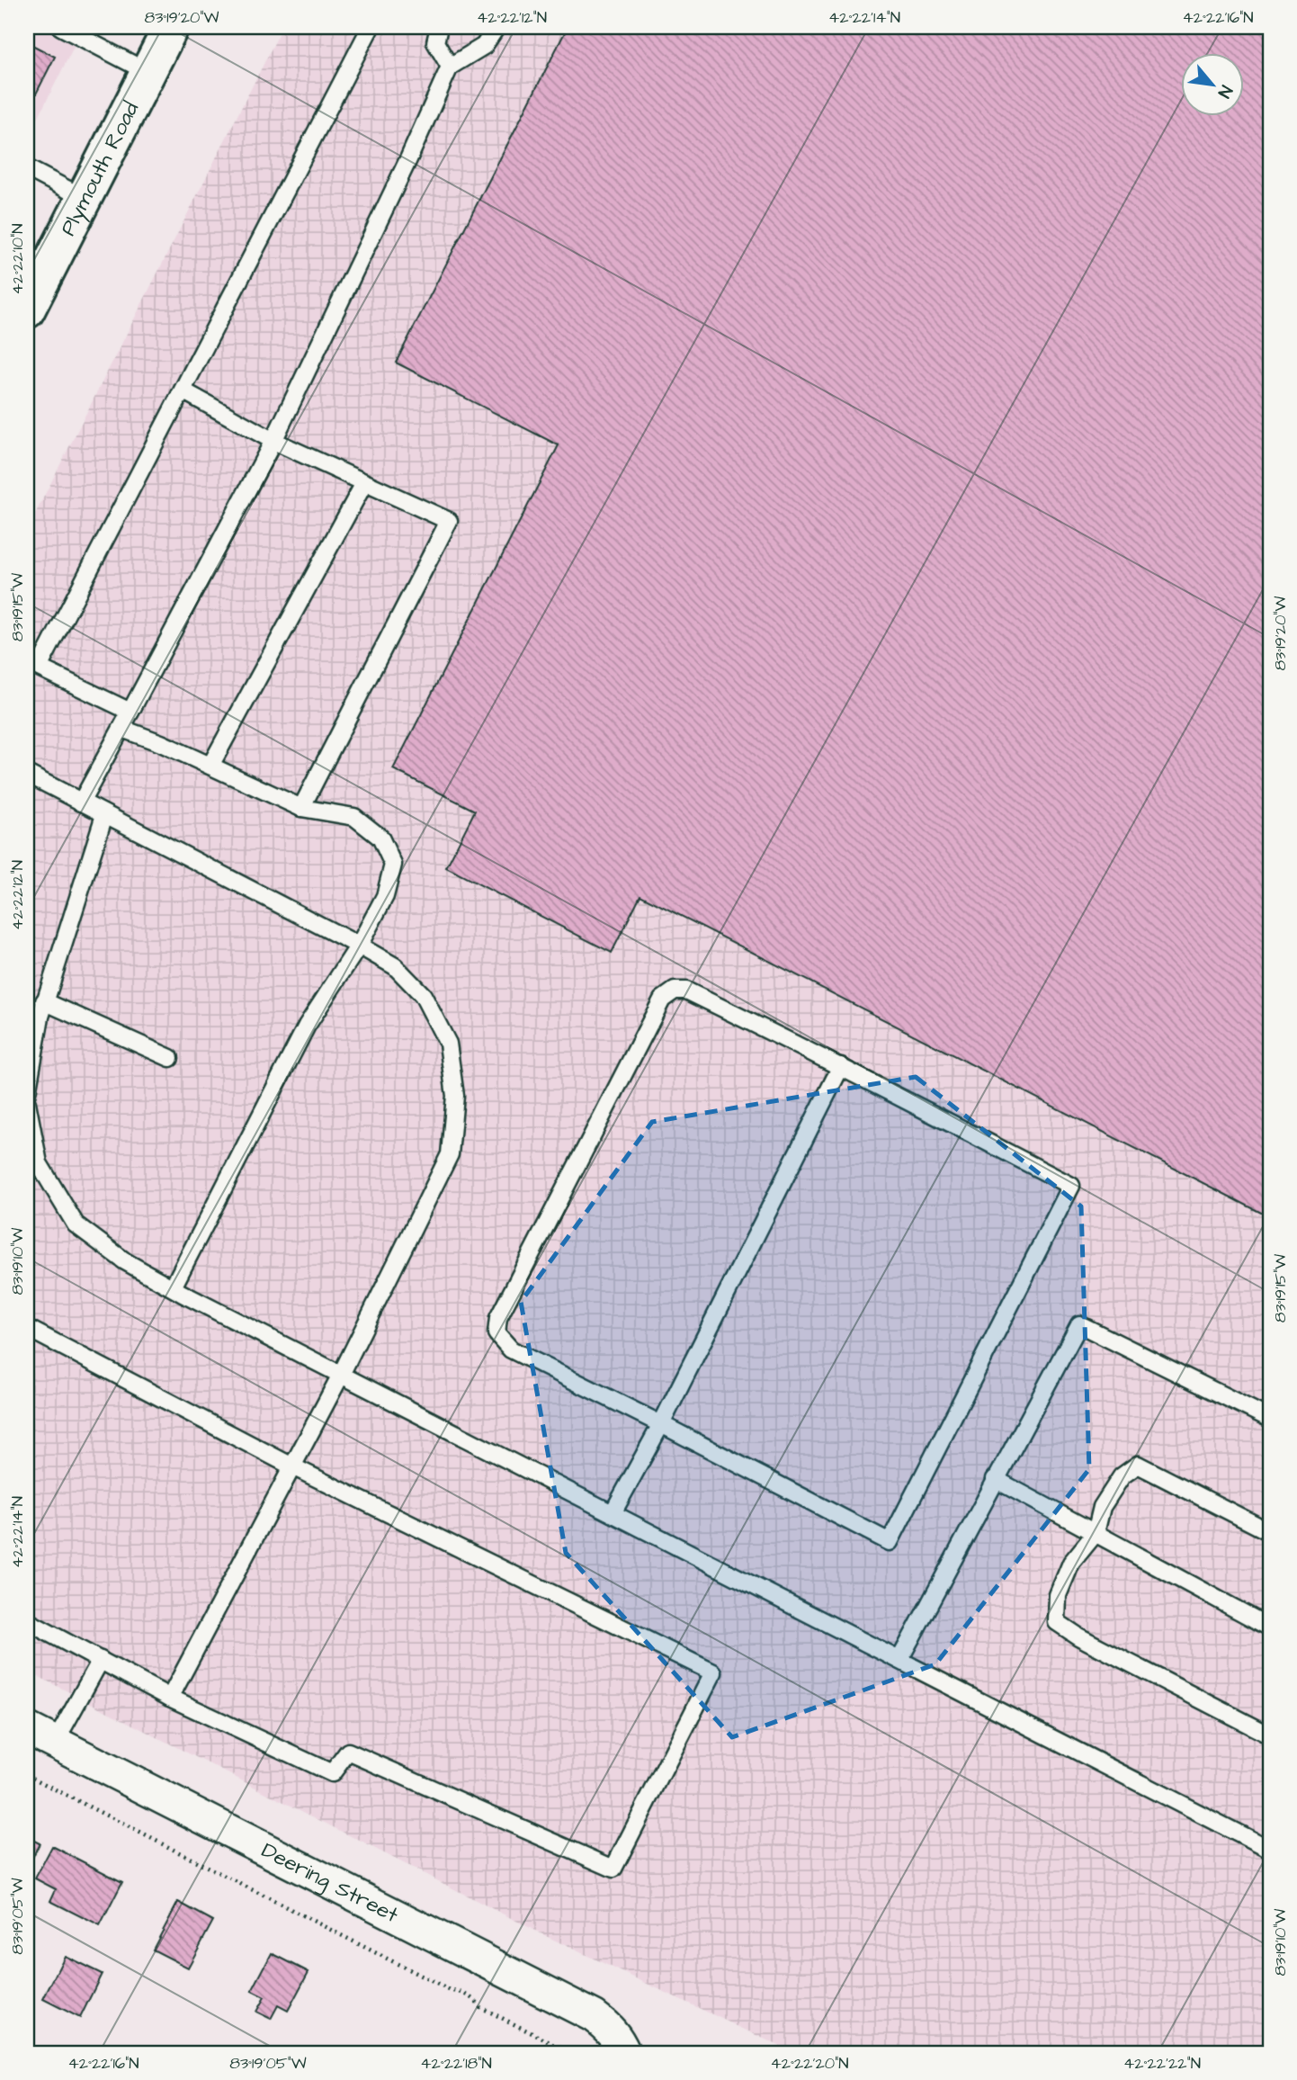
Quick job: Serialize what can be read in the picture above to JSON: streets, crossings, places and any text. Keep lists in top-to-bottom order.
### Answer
{
  "streets": {
    "main road": ["Plymouth Road"],
    "street": ["Deering Street"]
  },
  "north": "bottom right",
  "coordinates": [
    "83°19'20\"W",
    "42°22'12\"N",
    "42°22'14\"N",
    "42°22'16\"N",
    "42°22'10\"N",
    "83°19'15\"W",
    "83°19'10\"W",
    "83°19'05\"W",
    "42°22'18\"N",
    "42°22'20\"N",
    "42°22'22\"N"
  ]
}
